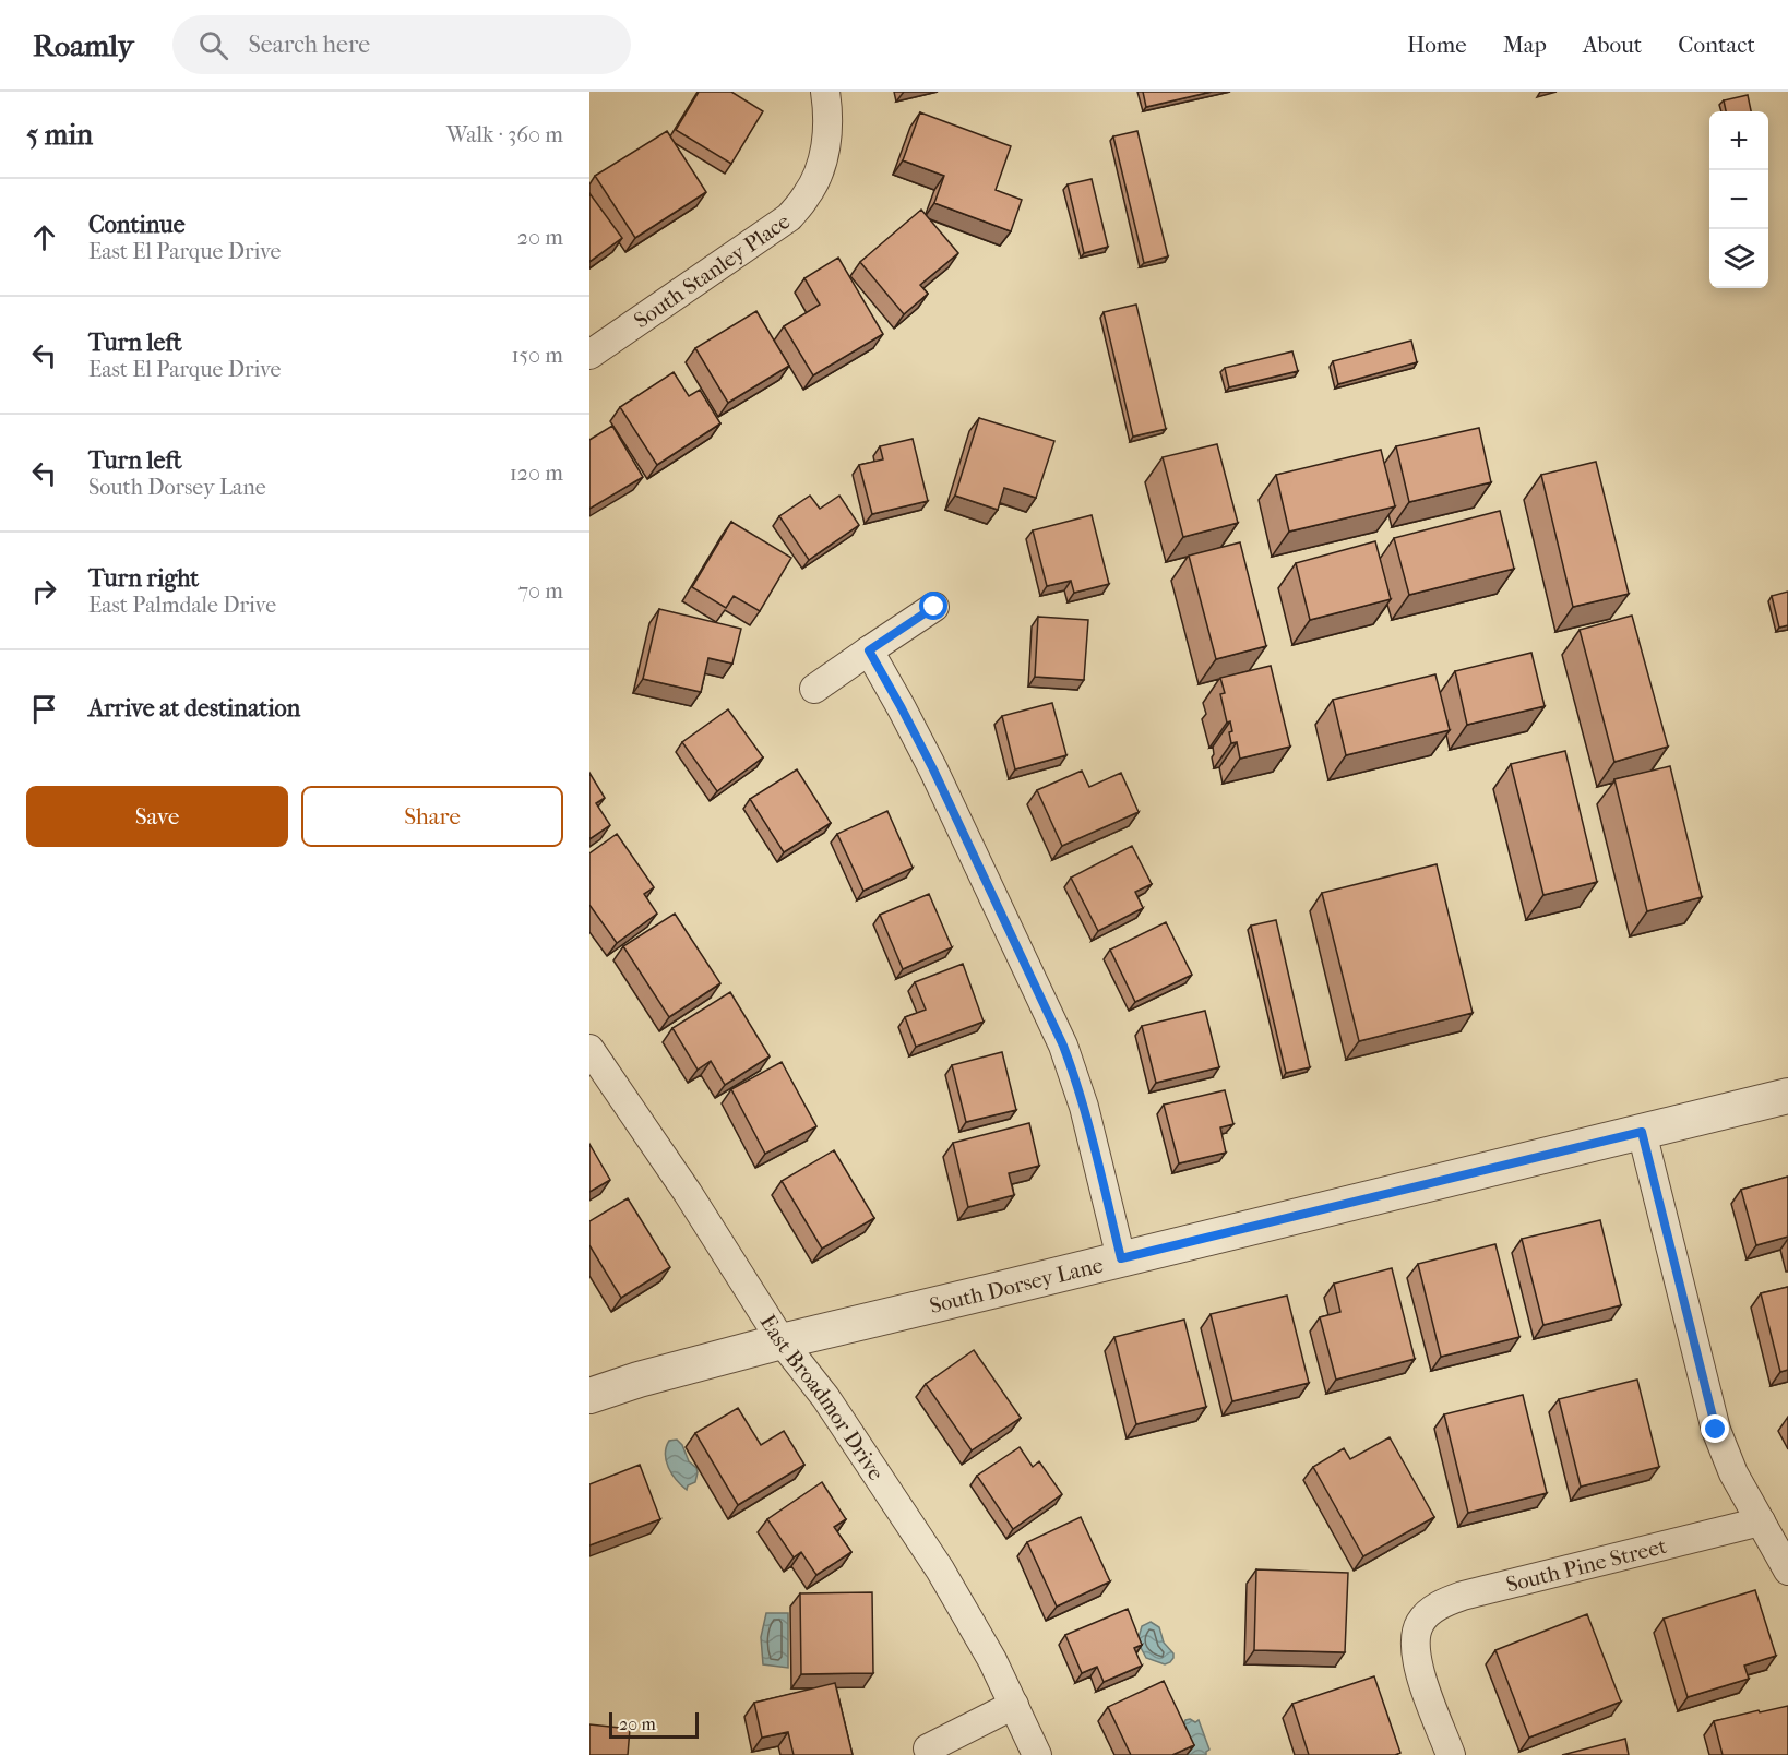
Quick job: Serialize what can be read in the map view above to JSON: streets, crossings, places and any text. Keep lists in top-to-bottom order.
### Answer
{
  "streets": {
    "street": [
      "South Stanley Place",
      "South Dorsey Lane",
      "East Broadmor Drive",
      "South Pine Street"
    ]
  },
  "crossings": [
    ["South Dorsey Lane", "East Broadmor Drive"]
  ],
  "scale_bar": "20 m",
  "page": {
    "header": "Roamly",
    "search": "Search here",
    "nav": [
      "Home",
      "Map",
      "About",
      "Contact"
    ],
    "heading": ["5 min", "Walk · 360 m"],
    "map_buttons": ["+", "−"],
    "list": [
      ["Continue", "East El Parque Drive", "20 m"],
      ["Turn left", "East El Parque Drive", "150 m"],
      ["Turn left", "South Dorsey Lane", "120 m"],
      ["Turn right", "East Palmdale Drive", "70 m"],
      "Arrive at destination"
    ],
    "buttons": ["Save", "Share"],
    "scale": "20 m"
  }
}
